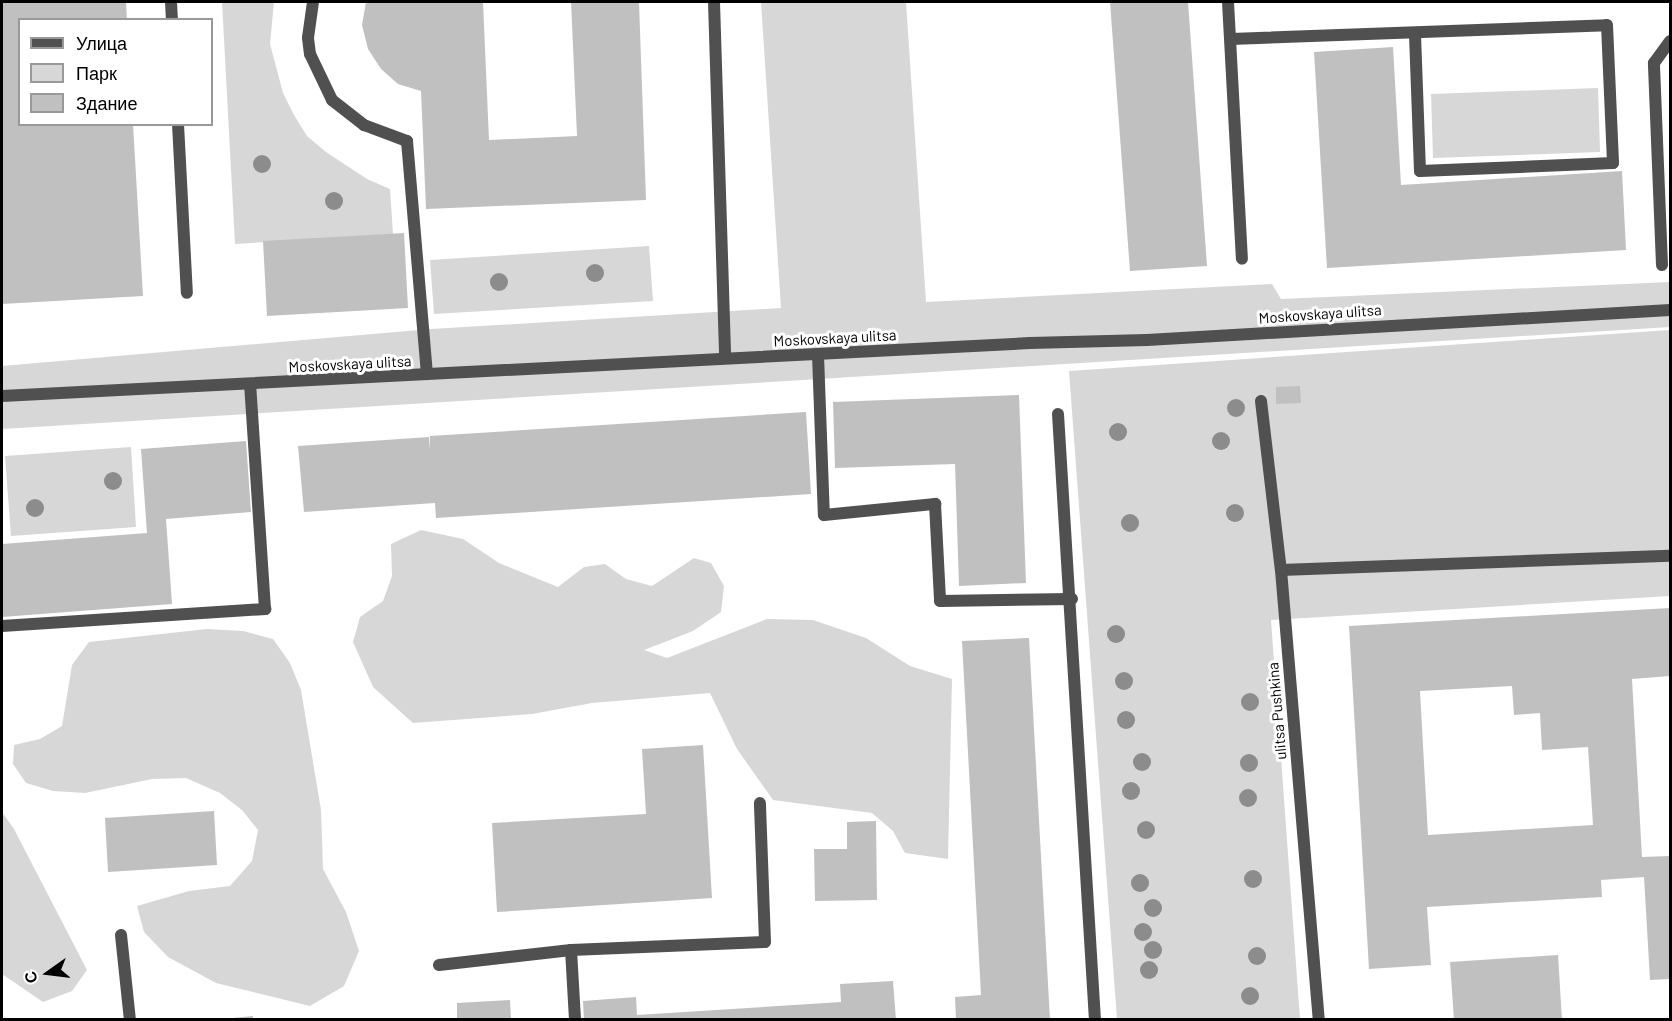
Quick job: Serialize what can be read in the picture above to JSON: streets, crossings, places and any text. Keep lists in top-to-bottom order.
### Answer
{
  "streets": {
    "street": ["Moskovskaya ulitsa", "ulitsa Pushkina"]
  },
  "legend": ["Улица", "Парк", "Здание"],
  "north": "left"
}
